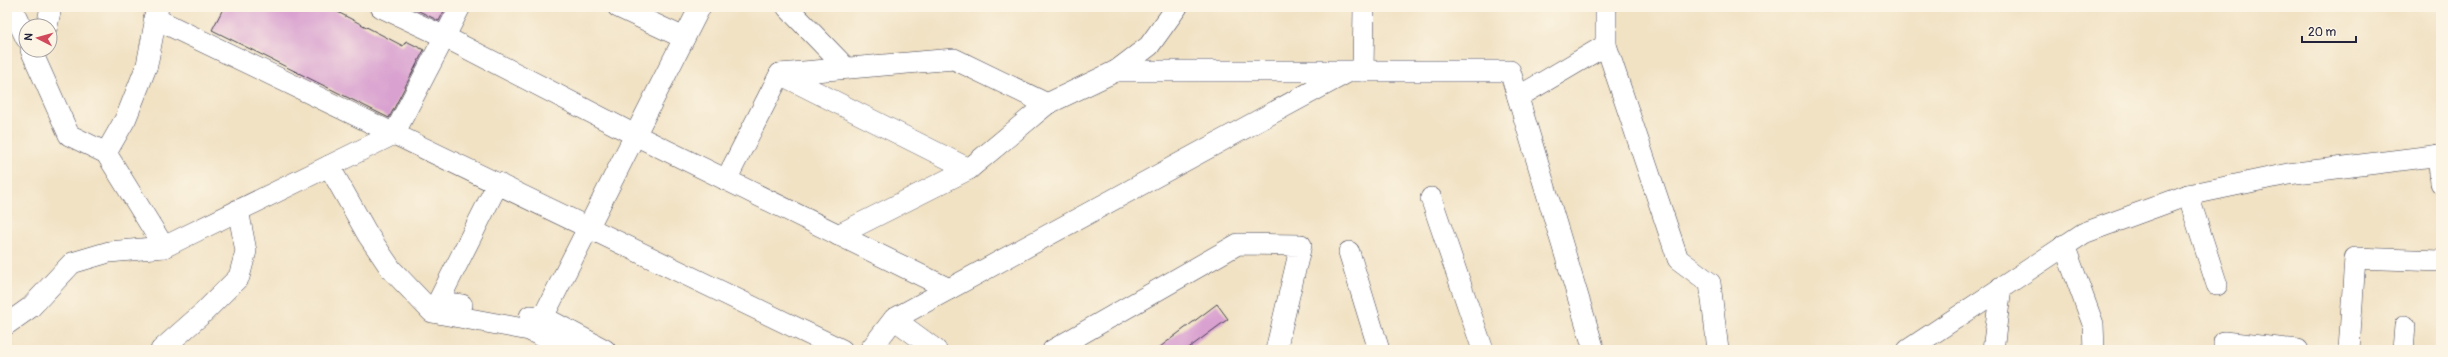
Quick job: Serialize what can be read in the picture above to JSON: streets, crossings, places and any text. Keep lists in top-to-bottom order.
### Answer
{
  "scale_bar": "20 m",
  "north": "left"
}
